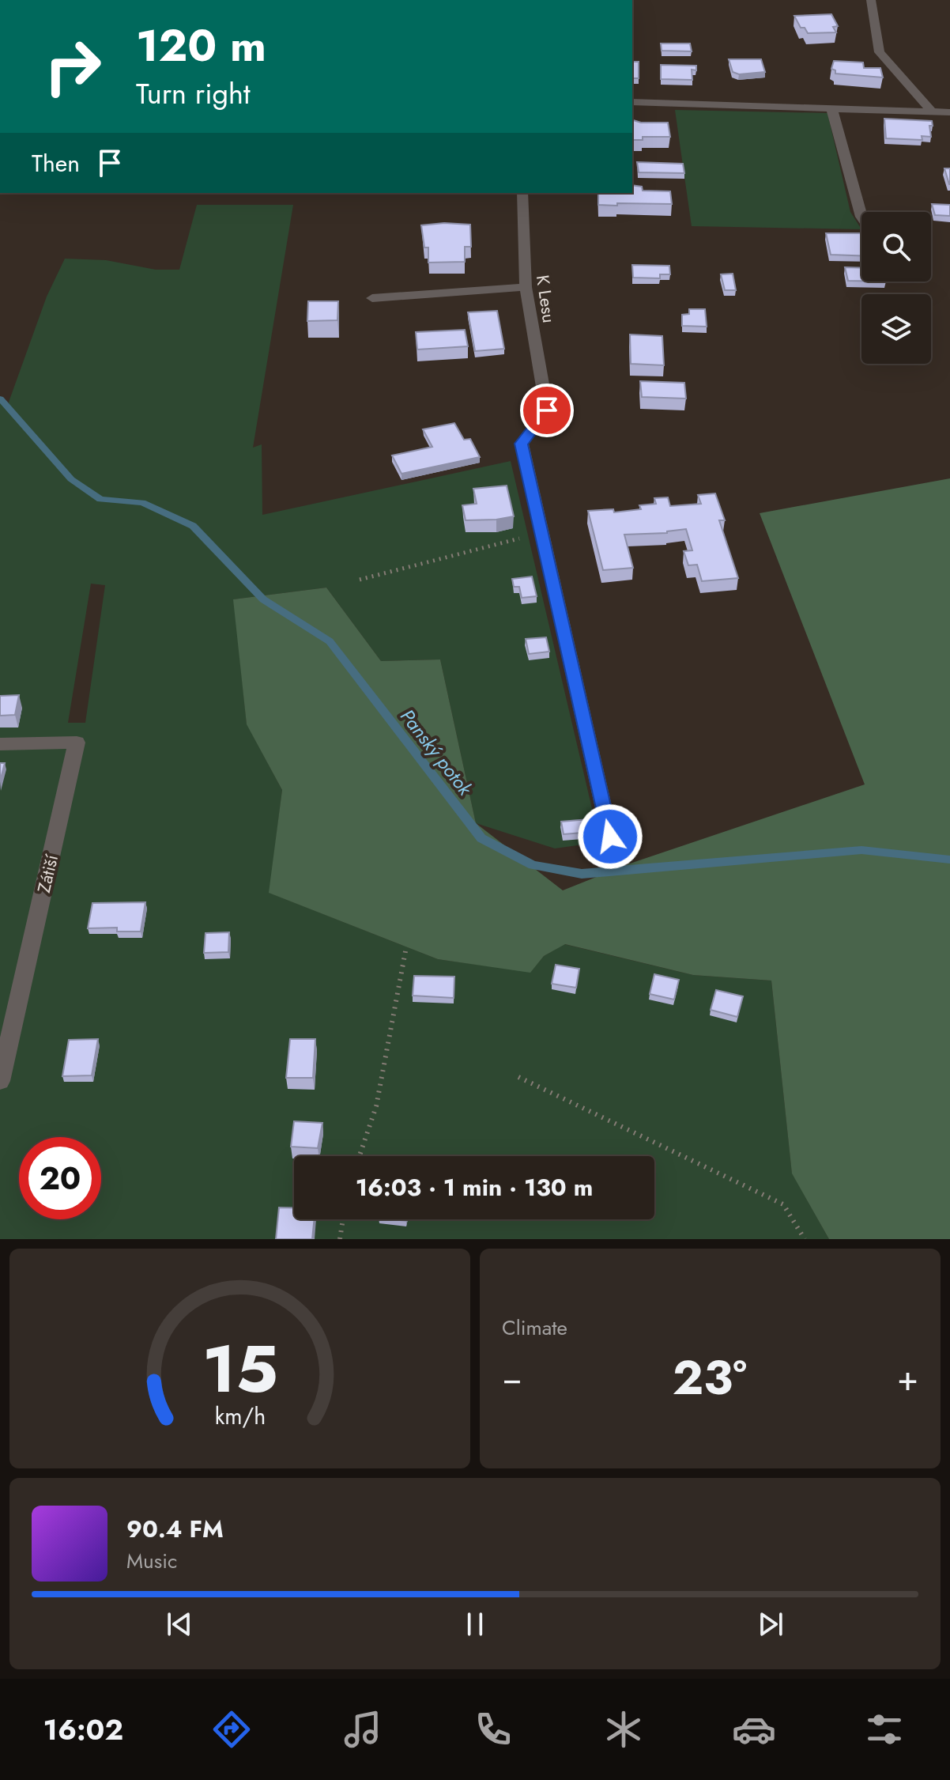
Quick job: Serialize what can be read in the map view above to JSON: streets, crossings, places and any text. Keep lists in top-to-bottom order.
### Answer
{
  "streets": {
    "street": ["K Lesu", "Zátiší"]
  },
  "water": ["Panský potok"],
  "page": {
    "turn": ["120 m", "Turn right"],
    "then": "Then",
    "limit": "20",
    "trip": "16:03 · 1 min · 130 m",
    "tile": "Climate",
    "heat": ["−", "23°", "+"],
    "song": ["90.4 FM", "Music"],
    "tabs": "16:02",
    "gauge": ["15", "km/h"]
  }
}
